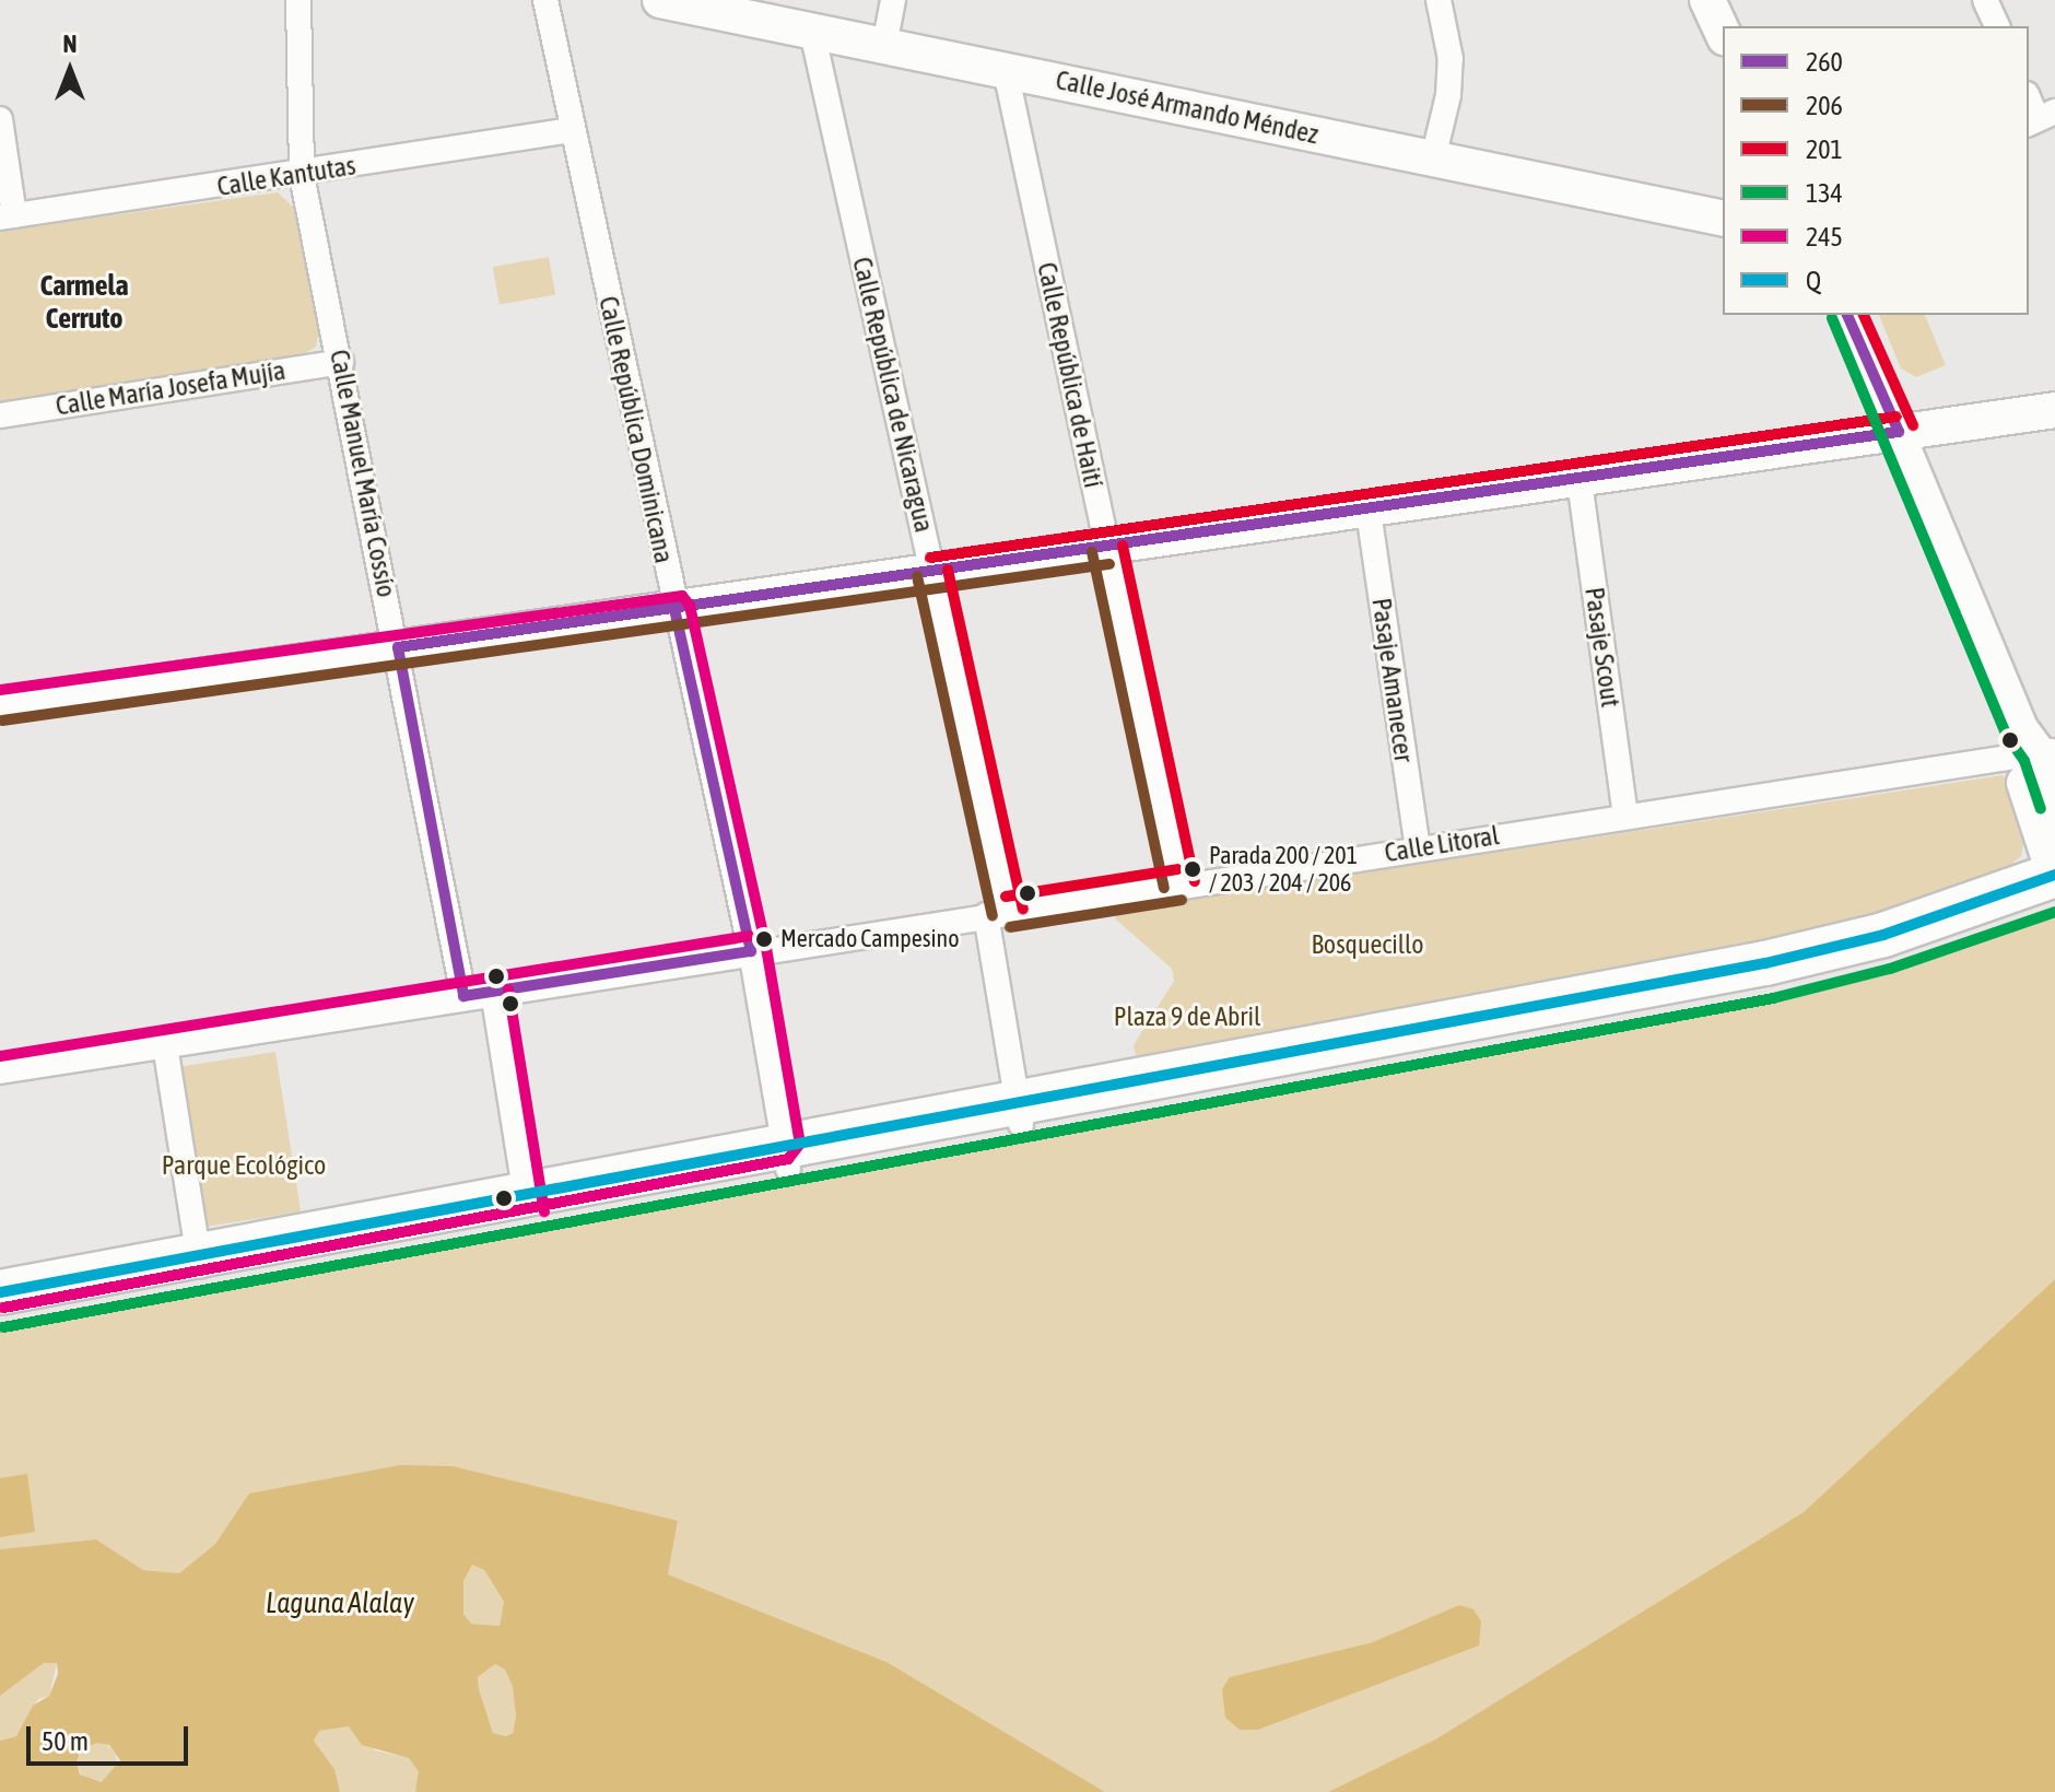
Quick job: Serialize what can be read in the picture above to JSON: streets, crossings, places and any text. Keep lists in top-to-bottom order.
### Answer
{
  "streets": {
    "main road": ["Calle José Armando Méndez"],
    "street": [
      "Calle Kantutas",
      "Calle República de Haití",
      "Calle María Josefa Mujía",
      "Calle República de Nicaragua",
      "Calle República Dominicana",
      "Calle Manuel María Cossío",
      "Pasaje Scout",
      "Pasaje Amanecer",
      "Calle Litoral"
    ]
  },
  "crossings": [
    ["Calle José Armando Méndez", "Calle República de Haití"],
    ["Calle José Armando Méndez", "Calle República de Nicaragua"],
    ["Calle Kantutas", "Calle República Dominicana"],
    ["Calle Kantutas", "Calle Manuel María Cossío"],
    ["Calle República de Haití", "Calle Litoral"],
    ["Calle María Josefa Mujía", "Calle Manuel María Cossío"],
    ["Calle República de Nicaragua", "Calle Litoral"],
    ["Calle República Dominicana", "Calle Litoral"],
    ["Calle Manuel María Cossío", "Calle Litoral"],
    ["Pasaje Scout", "Calle Litoral"],
    ["Pasaje Amanecer", "Calle Litoral"]
  ],
  "districts": ["Carmela Cerruto"],
  "water": ["Laguna Alalay"],
  "parks": ["Bosquecillo", "Plaza 9 de Abril", "Parque Ecológico"],
  "places": ["Parada 200 / 201 / 203 / 204 / 206", "Mercado Campesino"],
  "lines": [
    "transit line 260",
    "transit line 201",
    "transit line 134",
    "transit line 206",
    "transit line 245",
    "transit line Q"
  ],
  "legend": [
    "260",
    "206",
    "201",
    "134",
    "245",
    "Q"
  ],
  "scale_bar": "50 m",
  "north": "top"
}
